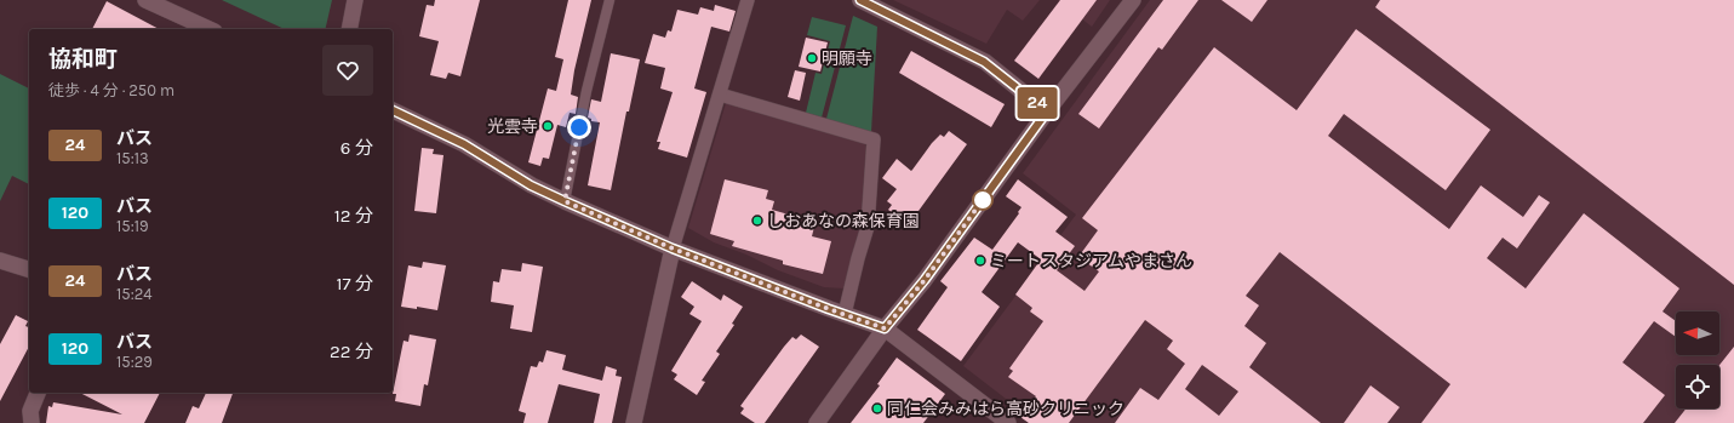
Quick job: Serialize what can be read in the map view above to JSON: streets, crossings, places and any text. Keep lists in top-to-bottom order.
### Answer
{
  "places": [
    "明願寺",
    "光雲寺",
    "しおあなの森保育園",
    "ミートスタジアムやまさん",
    "同仁会みみはら高砂クリニック"
  ],
  "lines": ["bus line 24"],
  "north": "left",
  "page": {
    "on_map": "24",
    "heading": ["協和町", "徒歩 · 4 分 · 250 m"],
    "list": [
      {
        "mark": "24",
        "name": "バス",
        "note": "15:13",
        "value": "6 分"
      },
      {
        "mark": "120",
        "name": "バス",
        "note": "15:19",
        "value": "12 分"
      },
      {
        "mark": "24",
        "name": "バス",
        "note": "15:24",
        "value": "17 分"
      },
      {
        "mark": "120",
        "name": "バス",
        "note": "15:29",
        "value": "22 分"
      }
    ]
  }
}
